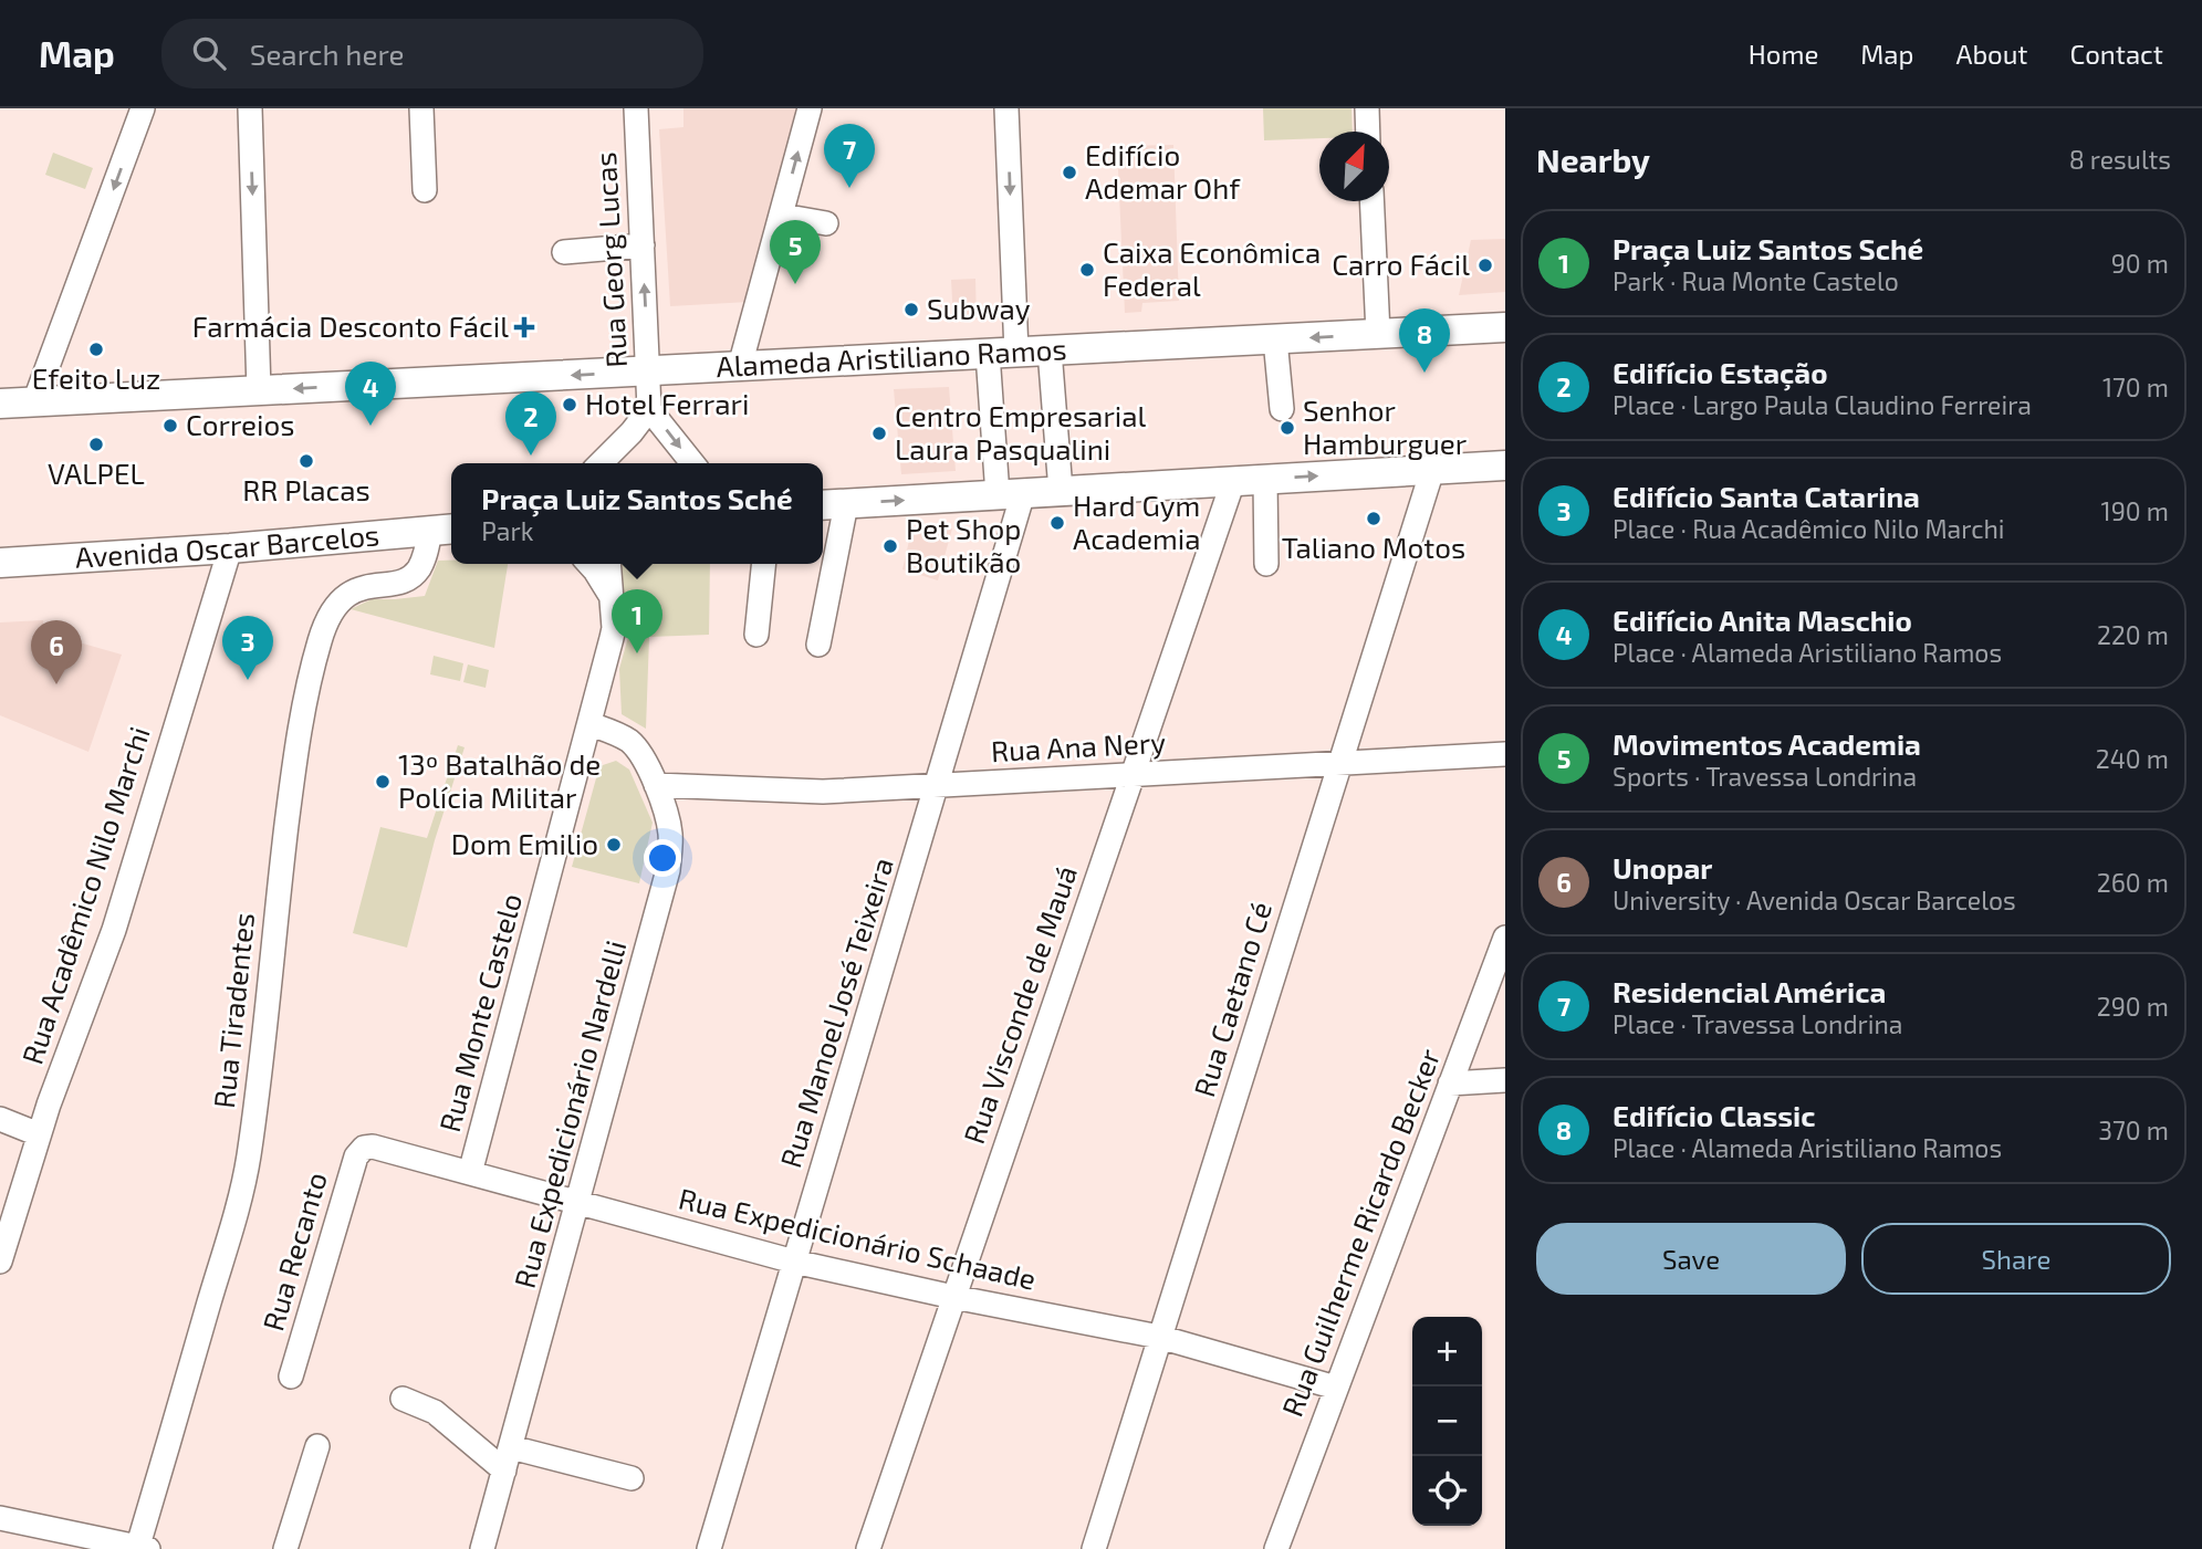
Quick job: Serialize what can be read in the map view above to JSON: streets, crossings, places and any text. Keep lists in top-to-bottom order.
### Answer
{
  "streets": {
    "main road": ["Alameda Aristiliano Ramos", "Avenida Oscar Barcelos"],
    "street": [
      "Rua Georg Lucas",
      "Rua Ana Nery",
      "Rua Acadêmico Nilo Marchi",
      "Rua Caetano Cé",
      "Rua Visconde de Mauá",
      "Rua Tiradentes",
      "Rua Monte Castelo",
      "Rua Manoel José Teixeira",
      "Rua Expedicionário Nardelli",
      "Rua Guilherme Ricardo Becker",
      "Rua Expedicionário Schaade",
      "Rua Recanto"
    ]
  },
  "crossings": [
    ["Rua Georg Lucas", "Alameda Aristiliano Ramos"],
    ["Avenida Oscar Barcelos", "Rua Acadêmico Nilo Marchi"],
    ["Avenida Oscar Barcelos", "Rua Tiradentes"],
    ["Rua Ana Nery", "Rua Caetano Cé"],
    ["Rua Ana Nery", "Rua Visconde de Mauá"],
    ["Rua Ana Nery", "Rua Manoel José Teixeira"],
    ["Rua Ana Nery", "Rua Expedicionário Nardelli"],
    ["Rua Caetano Cé", "Rua Expedicionário Schaade"],
    ["Rua Visconde de Mauá", "Rua Expedicionário Schaade"],
    ["Rua Monte Castelo", "Rua Expedicionário Nardelli"],
    ["Rua Monte Castelo", "Rua Expedicionário Schaade"],
    ["Rua Manoel José Teixeira", "Rua Expedicionário Schaade"],
    ["Rua Expedicionário Nardelli", "Rua Expedicionário Schaade"],
    ["Rua Guilherme Ricardo Becker", "Rua Expedicionário Schaade"],
    ["Rua Expedicionário Schaade", "Rua Recanto"]
  ],
  "places": {
    "other": [
      "Edifício Ademar Ohf",
      "Carro Fácil",
      "Caixa Econômica Federal",
      "Subway",
      "Efeito Luz",
      "Hotel Ferrari",
      "Correios",
      "Senhor Hamburguer",
      "Centro Empresarial Laura Pasqualini",
      "VALPEL",
      "RR Placas",
      "Taliano Motos",
      "Hard Gym Academia",
      "Pet Shop Boutikão",
      "13º Batalhão de Polícia Militar",
      "Dom Emilio"
    ],
    "health": ["Farmácia Desconto Fácil"]
  },
  "north": "top right",
  "page": {
    "header": "Map",
    "search": "Search here",
    "nav": [
      "Home",
      "Map",
      "About",
      "Contact"
    ],
    "heading": ["Nearby", "8 results"],
    "pins": [
      "7",
      "5",
      "8",
      "4",
      "2",
      "1",
      "3",
      "6"
    ],
    "list": [
      {
        "mark": "1",
        "name": "Praça Luiz Santos Sché",
        "note": "Park · Rua Monte Castelo",
        "value": "90 m"
      },
      {
        "mark": "2",
        "name": "Edifício Estação",
        "note": "Place · Largo Paula Claudino Ferreira",
        "value": "170 m"
      },
      {
        "mark": "3",
        "name": "Edifício Santa Catarina",
        "note": "Place · Rua Acadêmico Nilo Marchi",
        "value": "190 m"
      },
      {
        "mark": "4",
        "name": "Edifício Anita Maschio",
        "note": "Place · Alameda Aristiliano Ramos",
        "value": "220 m"
      },
      {
        "mark": "5",
        "name": "Movimentos Academia",
        "note": "Sports · Travessa Londrina",
        "value": "240 m"
      },
      {
        "mark": "6",
        "name": "Unopar",
        "note": "University · Avenida Oscar Barcelos",
        "value": "260 m"
      },
      {
        "mark": "7",
        "name": "Residencial América",
        "note": "Place · Travessa Londrina",
        "value": "290 m"
      },
      {
        "mark": "8",
        "name": "Edifício Classic",
        "note": "Place · Alameda Aristiliano Ramos",
        "value": "370 m"
      }
    ],
    "popup": ["Praça Luiz Santos Sché", "Park"],
    "buttons": ["Save", "Share"],
    "map_buttons": ["+", "−"]
  }
}
